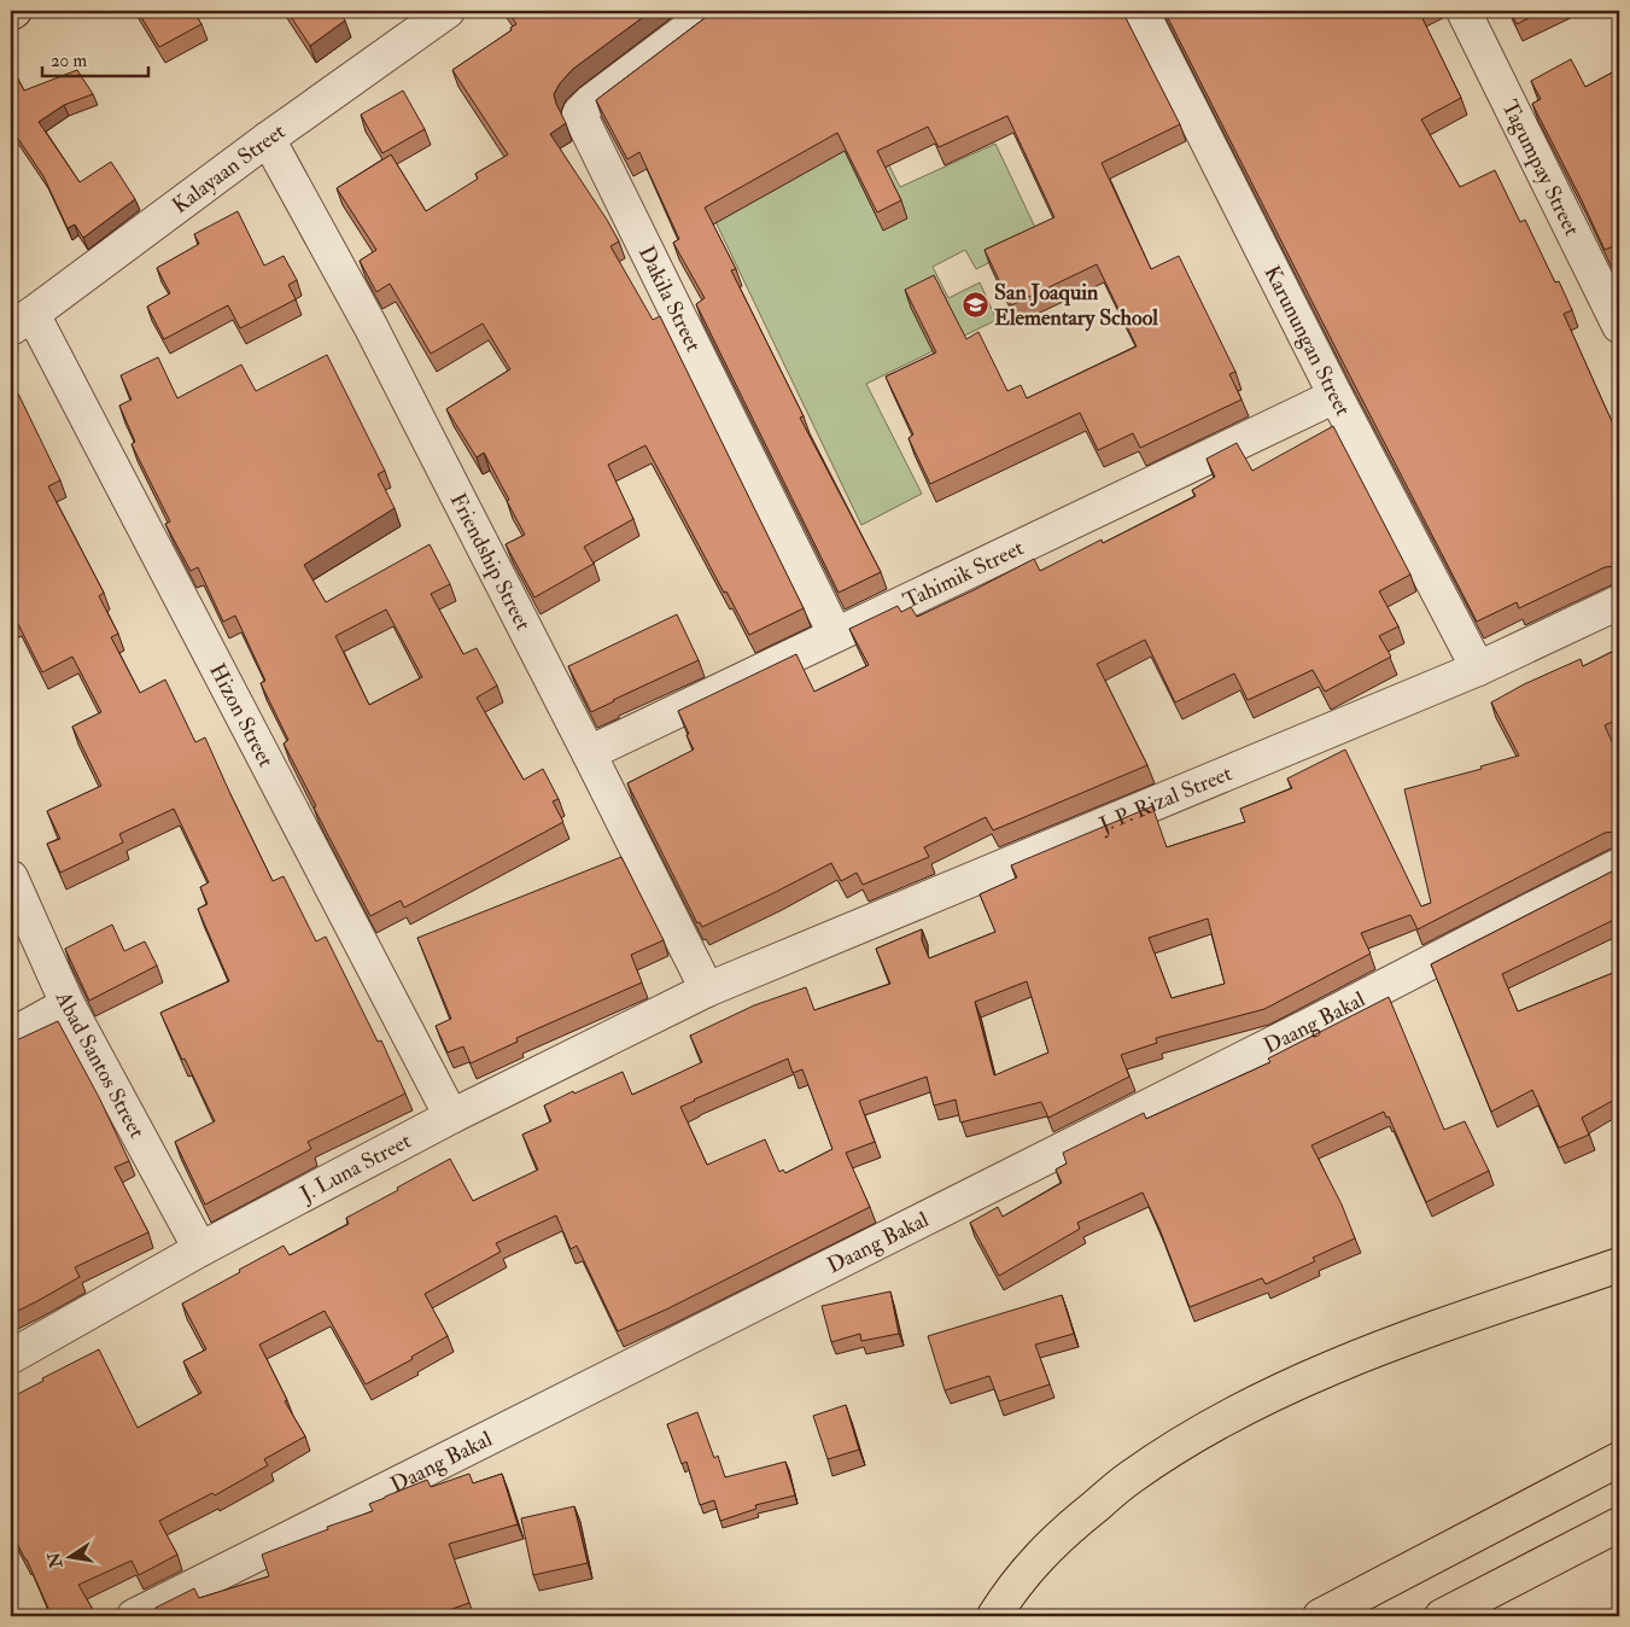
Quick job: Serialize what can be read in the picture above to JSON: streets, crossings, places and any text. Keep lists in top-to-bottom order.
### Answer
{
  "streets": {
    "street": [
      "Kalayaan Street",
      "Tagumpay Street",
      "Dakila Street",
      "Karunungan Street",
      "Friendship Street",
      "Tahimik Street",
      "Hizon Street",
      "J. P. Rizal Street",
      "Daang Bakal",
      "Abad Santos Street",
      "J. Luna Street"
    ]
  },
  "crossings": [
    ["Kalayaan Street", "Friendship Street"],
    ["Kalayaan Street", "Hizon Street"],
    ["Dakila Street", "Tahimik Street"],
    ["Karunungan Street", "Tahimik Street"],
    ["Karunungan Street", "J. P. Rizal Street"],
    ["Friendship Street", "Tahimik Street"],
    ["Friendship Street", "J. P. Rizal Street"],
    ["Friendship Street", "J. Luna Street"],
    ["Hizon Street", "J. Luna Street"],
    ["J. P. Rizal Street", "J. Luna Street"],
    ["Abad Santos Street", "J. Luna Street"]
  ],
  "places": {
    "school or university": ["San Joaquin Elementary School"]
  },
  "scale_bar": "20 m",
  "north": "left"
}
